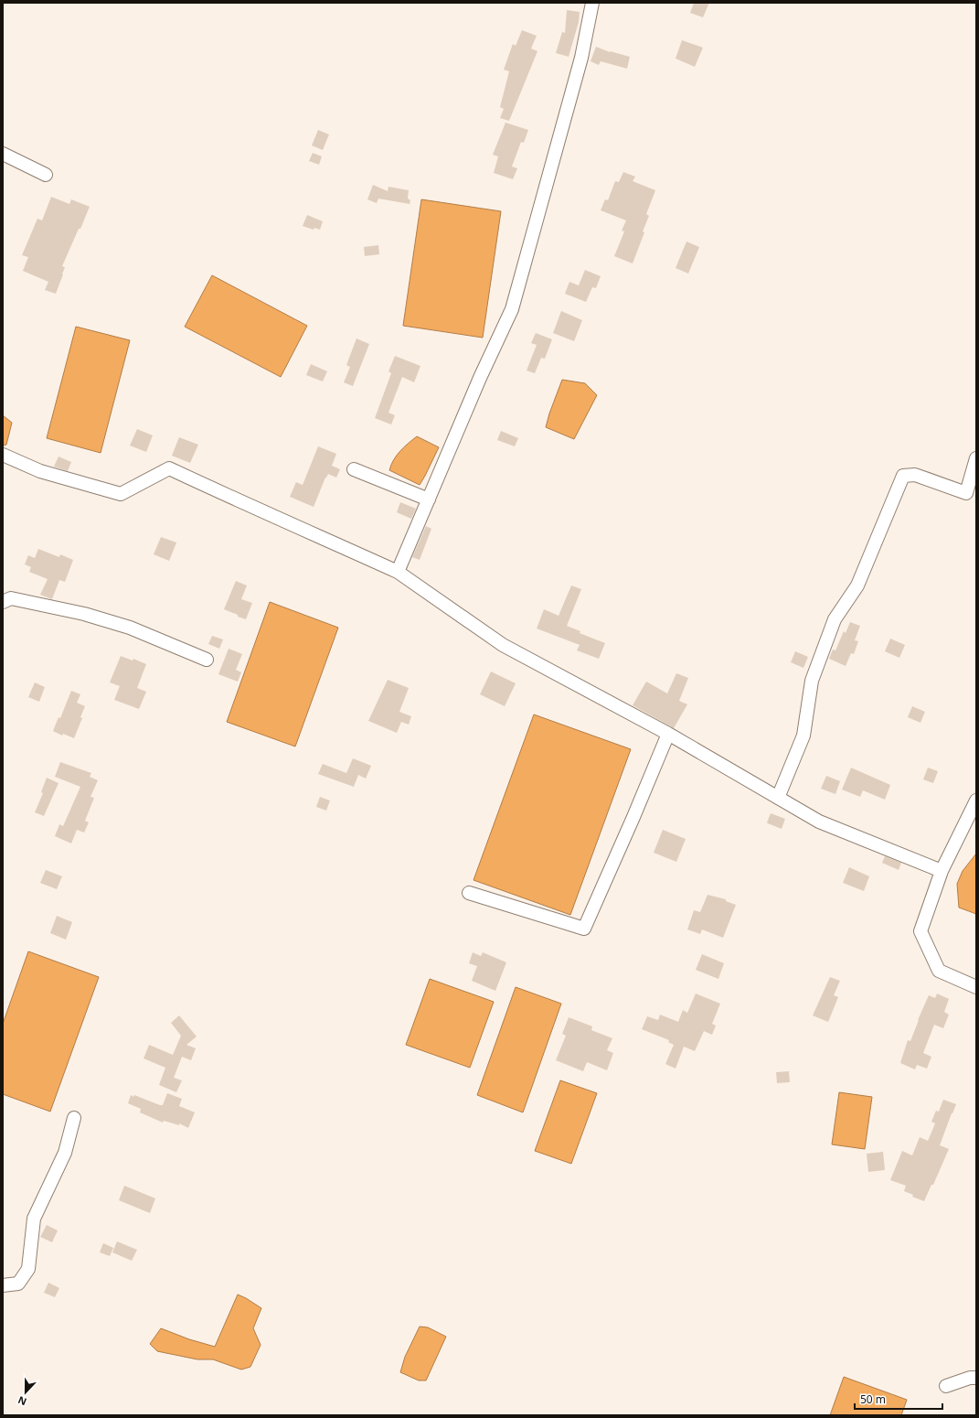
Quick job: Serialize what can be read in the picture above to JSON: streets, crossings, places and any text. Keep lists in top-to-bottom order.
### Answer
{
  "scale_bar": "50 m",
  "north": "bottom"
}
